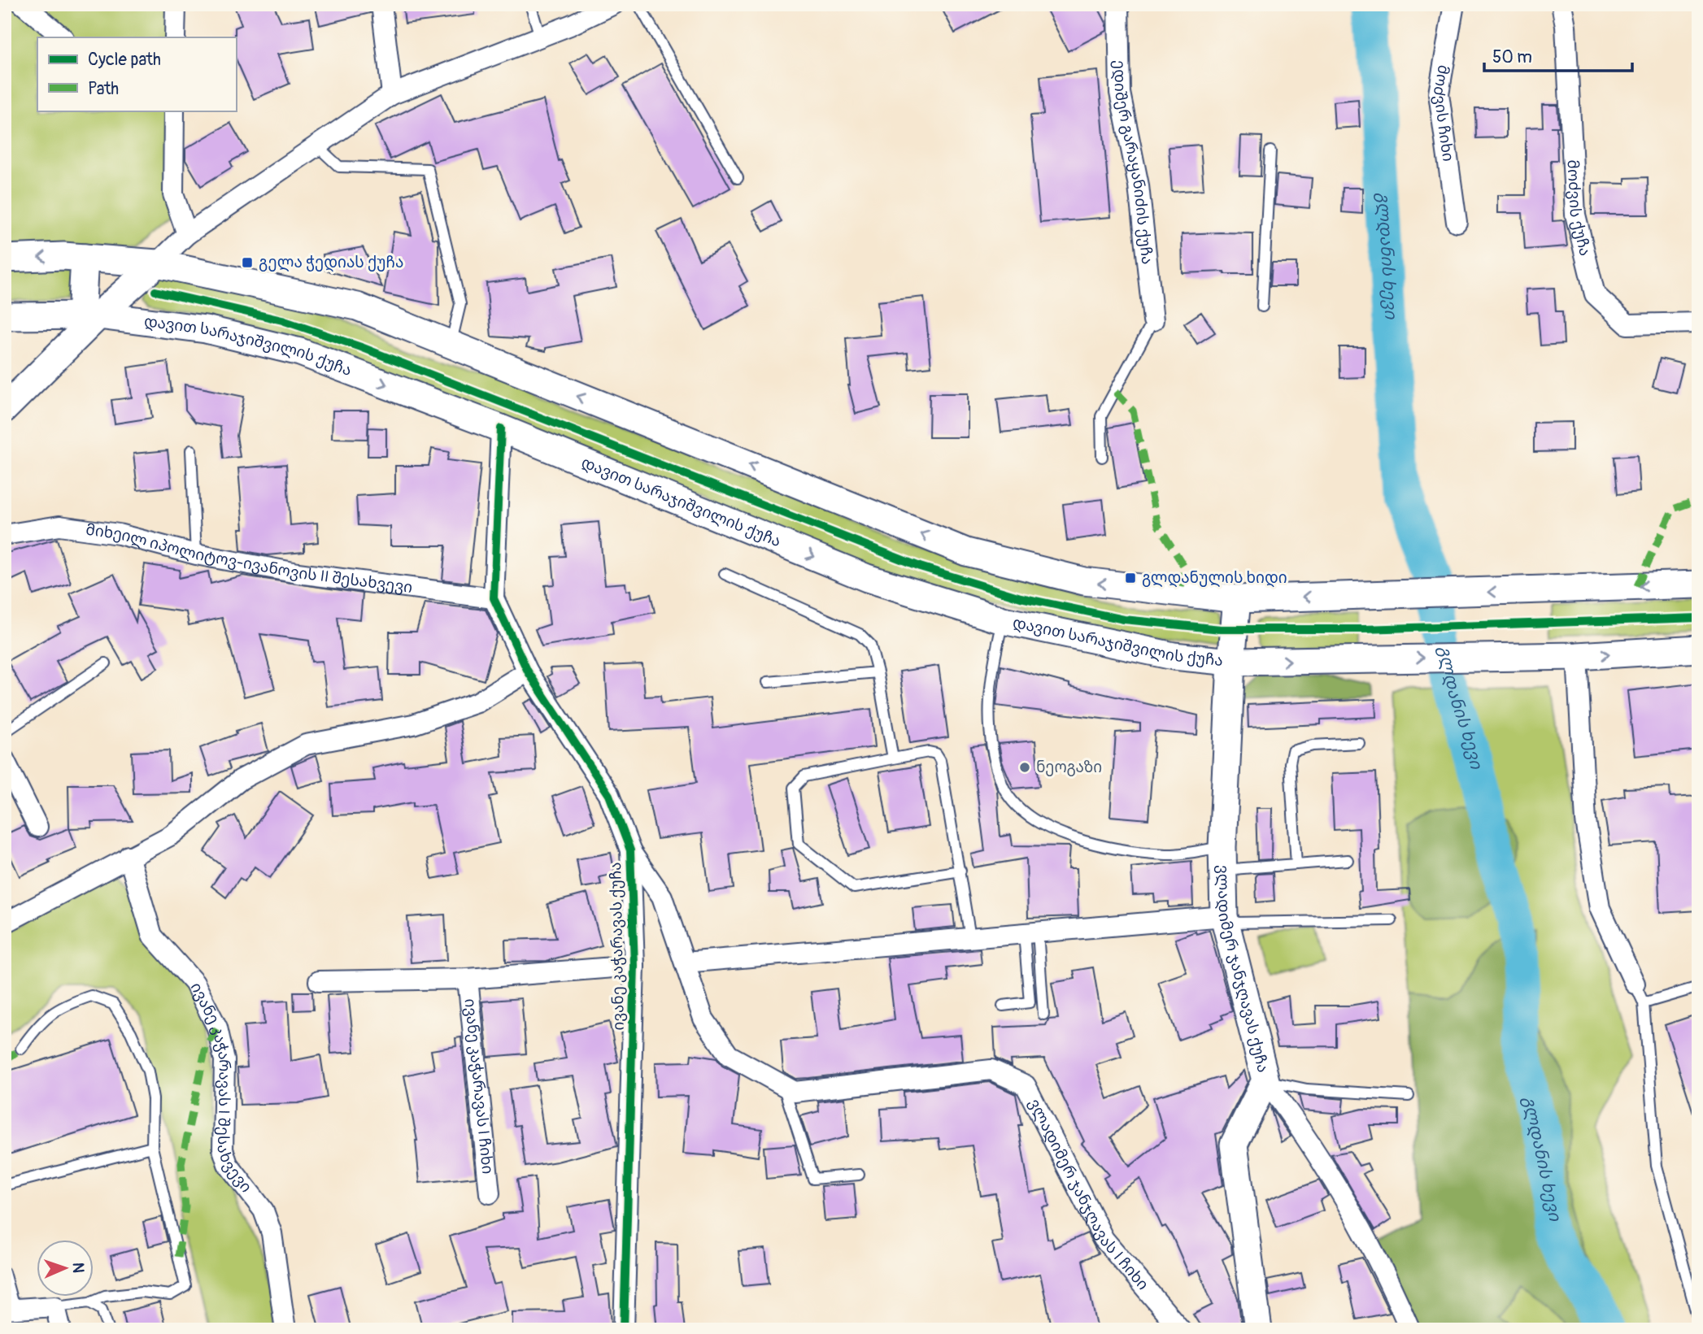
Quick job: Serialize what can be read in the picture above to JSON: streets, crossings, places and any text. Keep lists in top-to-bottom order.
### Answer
{
  "streets": {
    "main road": ["დავით სარაჯიშვილის ქუჩა", "ვლადიმერ ჯანჯღავას ქუჩა"],
    "street": [
      "მოძვის ჩიხი",
      "ედიშერ გარაყანიძის ქუჩა",
      "მოძვის ქუჩა",
      "მიხეილ იპოლიტოვ-ივანოვის II შესახვევი",
      "ივანე კაჭარავას ქუჩა",
      "ივანე კაჭარავას I ჩიხი",
      "ივანე კაჭარავას I შესახვევი",
      "ვლადიმერ ჯანჯღავას I ჩიხი"
    ]
  },
  "crossings": [
    ["დავით სარაჯიშვილის ქუჩა", "ივანე კაჭარავას ქუჩა"],
    ["დავით სარაჯიშვილის ქუჩა", "ვლადიმერ ჯანჯღავას ქუჩა"],
    ["მიხეილ იპოლიტოვ-ივანოვის II შესახვევი", "ივანე კაჭარავას ქუჩა"],
    ["ივანე კაჭარავას ქუჩა", "ივანე კაჭარავას I ჩიხი"],
    ["ივანე კაჭარავას ქუჩა", "ვლადიმერ ჯანჯღავას I ჩიხი"]
  ],
  "water": ["გლდანის ხევი"],
  "places": {
    "transit": ["გელა ჭედიას ქუჩა", "გლდანულის ხიდი"],
    "other": ["ნეოგაზი"]
  },
  "legend": ["Cycle path", "Path"],
  "scale_bar": "50 m",
  "north": "right"
}
